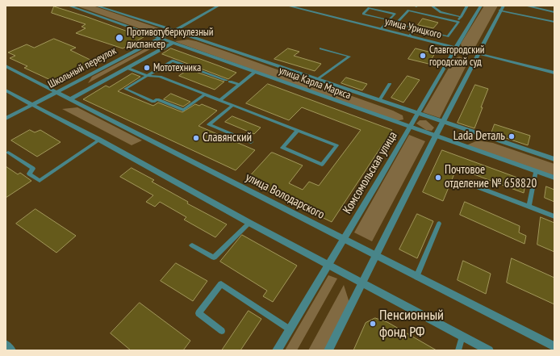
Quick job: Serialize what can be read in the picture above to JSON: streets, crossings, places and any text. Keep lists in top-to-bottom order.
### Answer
{
  "streets": {
    "street": [
      "улица Урицкого",
      "Школьный переулок",
      "улица Карла Маркса",
      "Комсомольская улица",
      "улица Володарского"
    ]
  },
  "crossings": [
    ["улица Урицкого", "Комсомольская улица"],
    ["Школьный переулок", "улица Карла Маркса"],
    ["Школьный переулок", "улица Володарского"],
    ["улица Карла Маркса", "Комсомольская улица"],
    ["Комсомольская улица", "улица Володарского"]
  ],
  "places": [
    "Противотуберкулезный диспансер",
    "Славгородский городской суд",
    "Мототехника",
    "Lada Dеталь",
    "Славянский",
    "Почтовое отделение № 658820",
    "Пенсионный фонд РФ"
  ]
}
